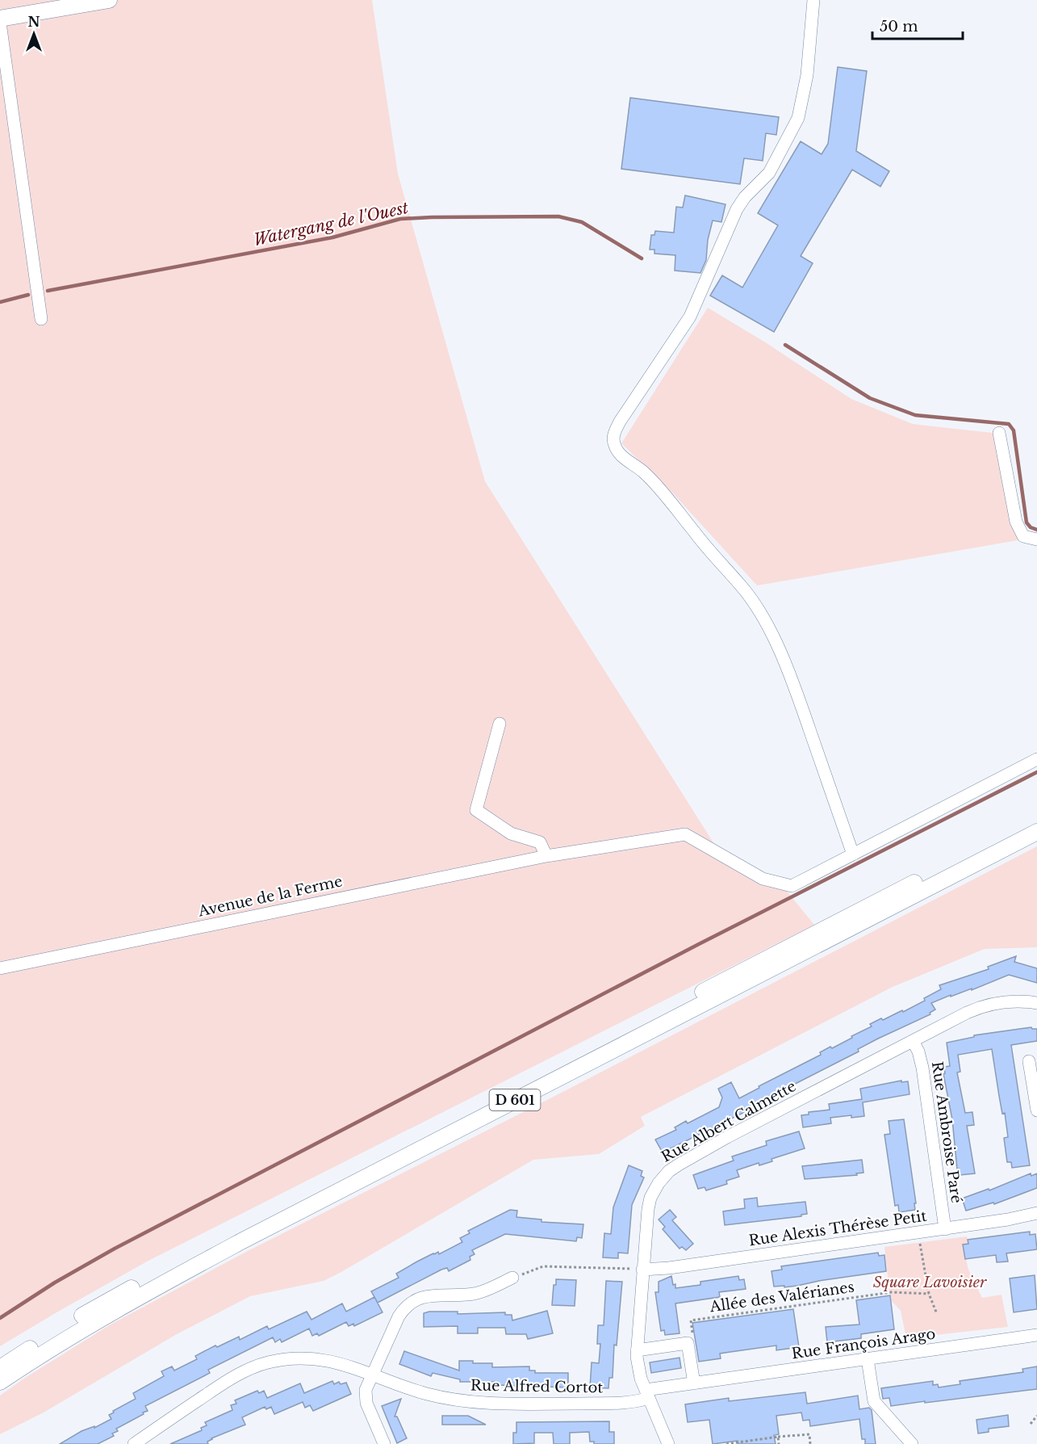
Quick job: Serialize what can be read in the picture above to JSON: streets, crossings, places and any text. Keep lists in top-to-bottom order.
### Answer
{
  "streets": {
    "main road": ["D 601"],
    "street": [
      "Avenue de la Ferme",
      "Rue Albert Calmette",
      "Rue Ambroise Paré",
      "Rue Alexis Thérèse Petit",
      "Rue François Arago",
      "Rue Alfred Cortot"
    ],
    "path": ["Allée des Valérianes"]
  },
  "crossings": [
    ["Rue Albert Calmette", "Rue Ambroise Paré"],
    ["Rue Albert Calmette", "Rue Alexis Thérèse Petit"],
    ["Rue Albert Calmette", "Rue François Arago"],
    ["Rue Albert Calmette", "Rue Alfred Cortot"],
    ["Rue Ambroise Paré", "Rue Alexis Thérèse Petit"],
    ["Rue François Arago", "Rue Alfred Cortot"]
  ],
  "water": ["Watergang de l'Ouest"],
  "parks": ["Square Lavoisier"],
  "scale_bar": "50 m",
  "north": "top"
}
